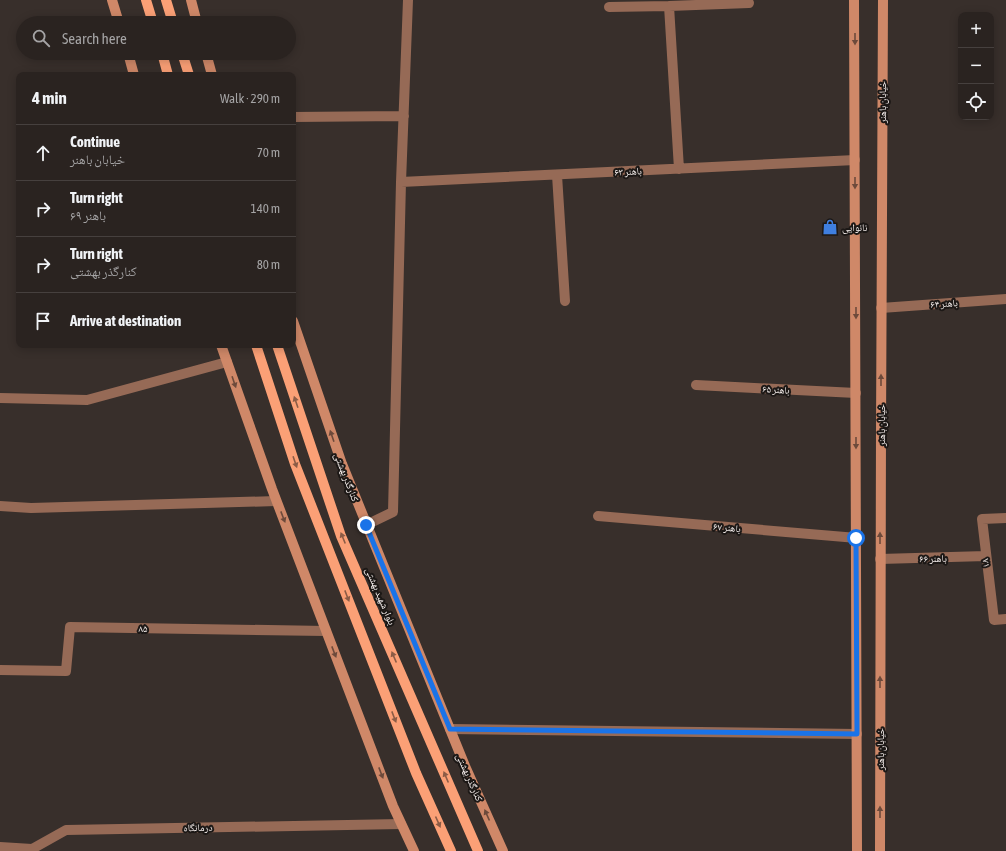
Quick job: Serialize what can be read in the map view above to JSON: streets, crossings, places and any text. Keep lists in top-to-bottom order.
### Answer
{
  "streets": {
    "main road": ["خیابان باهنر", "کنارگذر بهشتی", "بلوار شهید بهشتی"],
    "street": [
      "باهنر ۶۳",
      "باهنر ۶۴",
      "باهنر ۶۵",
      "باهنر ۶۷",
      "باهنر ۶۶",
      "۷۱",
      "۸۵",
      "درمانگاه"
    ]
  },
  "crossings": [
    ["خیابان باهنر", "باهنر ۶۴"],
    ["خیابان باهنر", "باهنر ۶۶"],
    ["باهنر ۶۶", "۷۱"]
  ],
  "places": {
    "shop": ["نانوایی"]
  },
  "page": {
    "map_buttons": ["+", "−"],
    "search": "Search here",
    "heading": ["4 min", "Walk · 290 m"],
    "list": [
      ["Continue", "خیابان باهنر", "70 m"],
      ["Turn right", "باهنر ۶۹", "140 m"],
      ["Turn right", "کنارگذر بهشتی", "80 m"],
      "Arrive at destination"
    ]
  }
}
